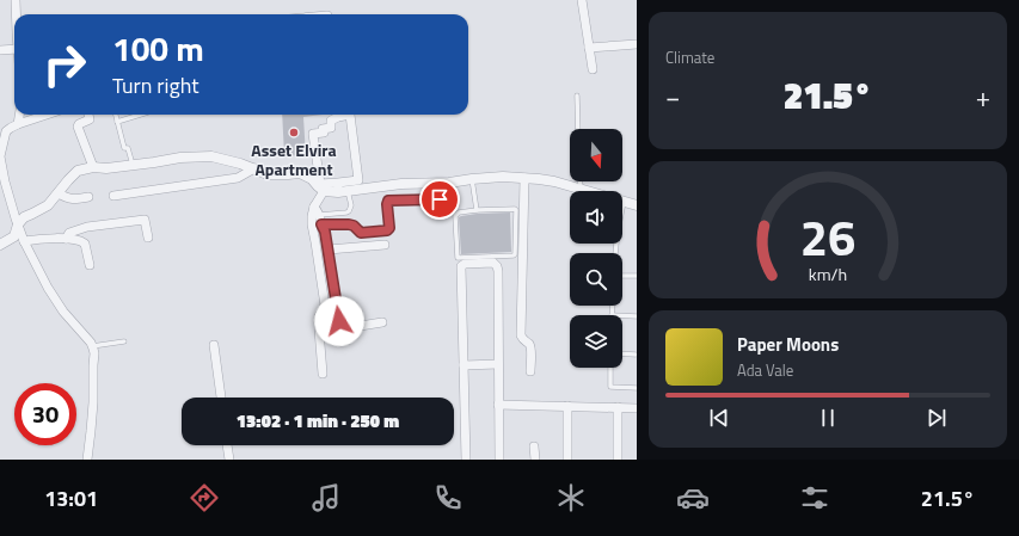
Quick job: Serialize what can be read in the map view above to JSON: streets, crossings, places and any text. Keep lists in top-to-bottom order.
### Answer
{
  "places": ["Asset Elvira Apartment"],
  "north": "bottom",
  "page": {
    "tile": "Climate",
    "turn": ["100 m", "Turn right"],
    "heat": ["−", "21.5°", "+"],
    "song": ["Paper Moons", "Ada Vale"],
    "limit": "30",
    "trip": "13:02 · 1 min · 250 m",
    "tabs": ["13:01", "21.5°"],
    "gauge": ["26", "km/h"]
  }
}
